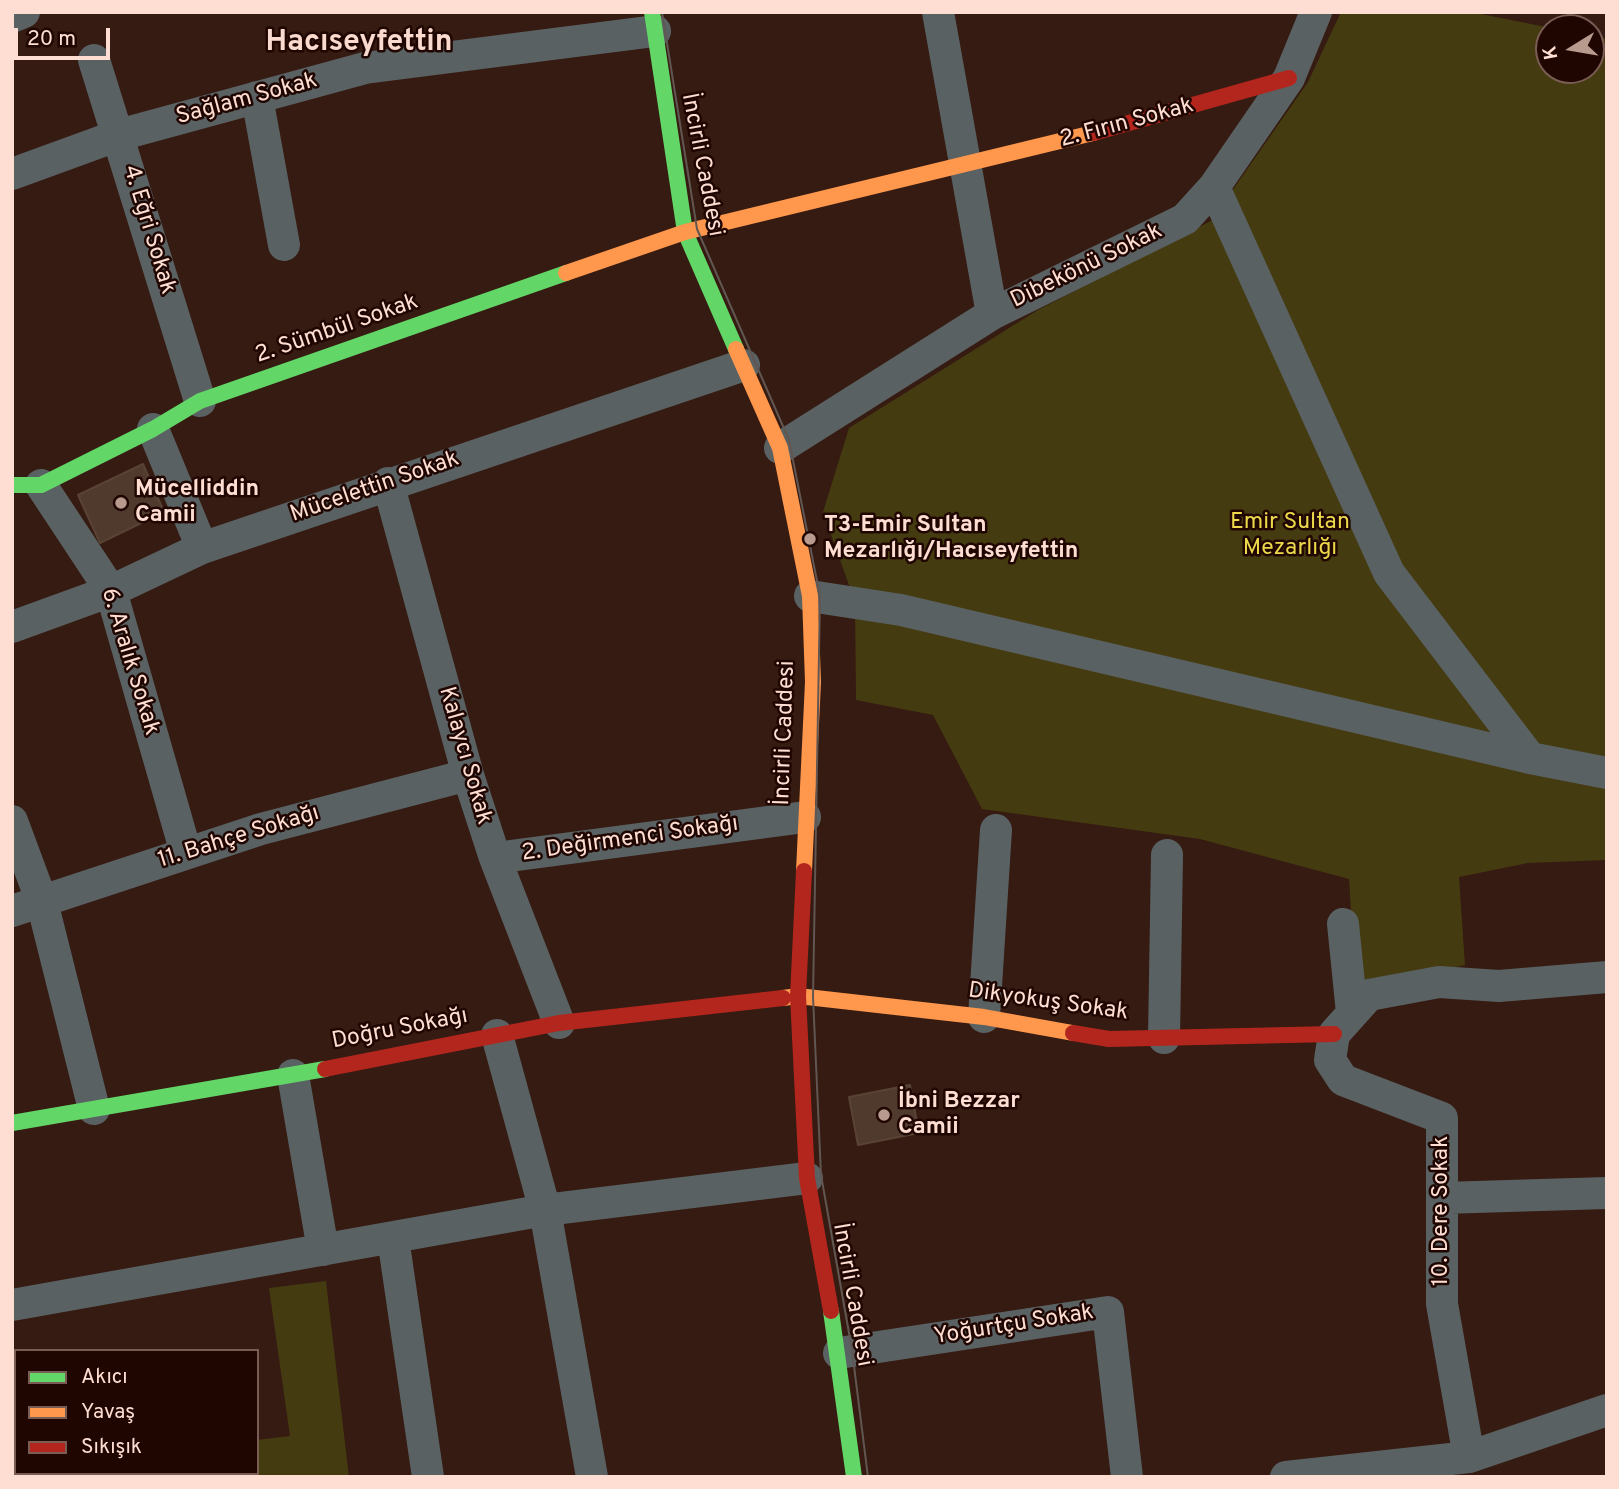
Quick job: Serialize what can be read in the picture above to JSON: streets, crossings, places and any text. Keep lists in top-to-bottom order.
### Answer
{
  "streets": {
    "street": [
      "Sağlam Sokak",
      "2. Fırın Sokak",
      "İncirli Caddesi",
      "4. Eğri Sokak",
      "Dibekönü Sokak",
      "2. Sümbül Sokak",
      "Mücelettin Sokak",
      "6. Aralık Sokak",
      "Kalaycı Sokak",
      "11. Bahçe Sokağı",
      "2. Değirmenci Sokağı",
      "Dikyokuş Sokak",
      "Doğru Sokağı",
      "10. Dere Sokak",
      "Yoğurtçu Sokak"
    ]
  },
  "crossings": [
    ["Sağlam Sokak", "İncirli Caddesi"],
    ["Sağlam Sokak", "4. Eğri Sokak"],
    ["2. Fırın Sokak", "İncirli Caddesi"],
    ["2. Fırın Sokak", "Dibekönü Sokak"],
    ["2. Fırın Sokak", "2. Sümbül Sokak"],
    ["İncirli Caddesi", "Dibekönü Sokak"],
    ["İncirli Caddesi", "2. Sümbül Sokak"],
    ["İncirli Caddesi", "Mücelettin Sokak"],
    ["İncirli Caddesi", "2. Değirmenci Sokağı"],
    ["İncirli Caddesi", "Dikyokuş Sokak"],
    ["İncirli Caddesi", "Doğru Sokağı"],
    ["İncirli Caddesi", "Yoğurtçu Sokak"],
    ["4. Eğri Sokak", "2. Sümbül Sokak"],
    ["2. Sümbül Sokak", "6. Aralık Sokak"],
    ["Mücelettin Sokak", "6. Aralık Sokak"],
    ["Mücelettin Sokak", "Kalaycı Sokak"],
    ["6. Aralık Sokak", "11. Bahçe Sokağı"],
    ["Kalaycı Sokak", "11. Bahçe Sokağı"],
    ["Kalaycı Sokak", "2. Değirmenci Sokağı"],
    ["Kalaycı Sokak", "Doğru Sokağı"],
    ["Dikyokuş Sokak", "Doğru Sokağı"],
    ["Dikyokuş Sokak", "10. Dere Sokak"]
  ],
  "districts": ["Hacıseyfettin"],
  "parks": ["Emir Sultan Mezarlığı"],
  "places": ["Mücelliddin Camii", "T3-Emir Sultan Mezarlığı/Hacıseyfettin", "İbni Bezzar Camii"],
  "legend": ["Akıcı", "Yavaş", "Sıkışık"],
  "scale_bar": "20 m",
  "north": "left"
}
